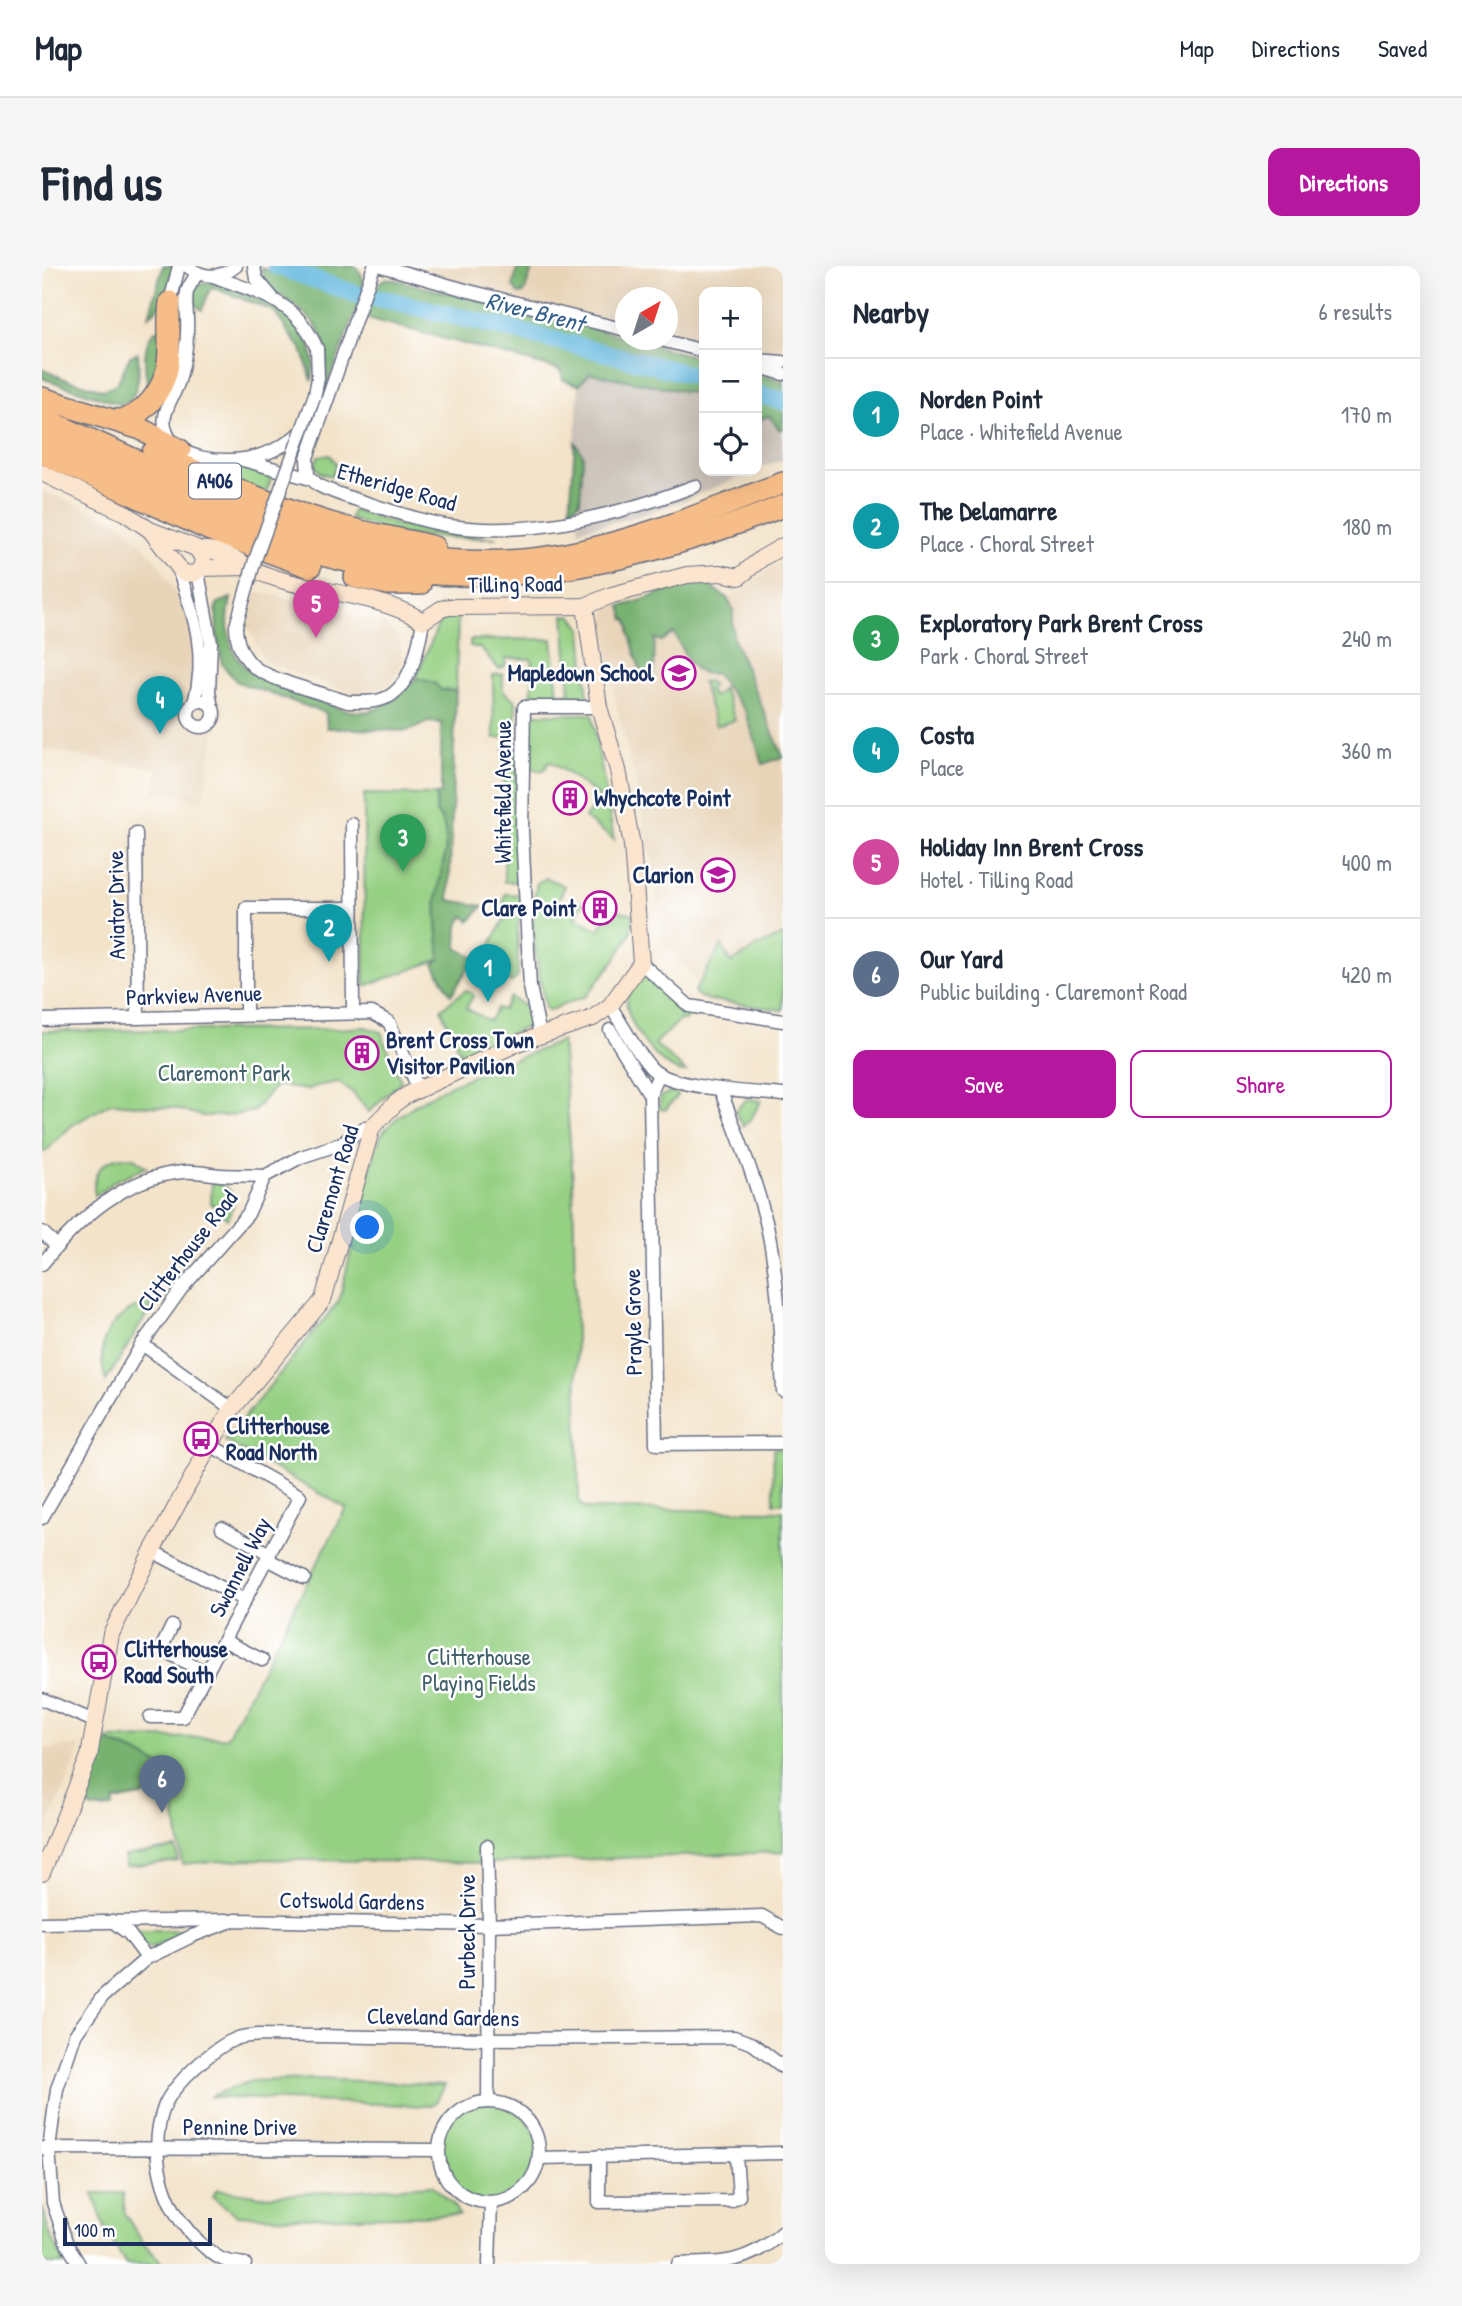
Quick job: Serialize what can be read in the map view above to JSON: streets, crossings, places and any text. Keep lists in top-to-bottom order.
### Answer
{
  "streets": {
    "highway": ["A406"],
    "street": [
      "Etheridge Road",
      "Tilling Road",
      "Whitefield Avenue",
      "Aviator Drive",
      "Parkview Avenue",
      "Claremont Road",
      "Clitterhouse Road",
      "Prayle Grove",
      "Swannell Way",
      "Cotswold Gardens",
      "Purbeck Drive",
      "Cleveland Gardens",
      "Pennine Drive"
    ]
  },
  "crossings": [
    ["Whitefield Avenue", "Claremont Road"],
    ["Aviator Drive", "Parkview Avenue"],
    ["Parkview Avenue", "Claremont Road"],
    ["Claremont Road", "Clitterhouse Road"],
    ["Claremont Road", "Swannell Way"],
    ["Cotswold Gardens", "Purbeck Drive"],
    ["Cotswold Gardens", "Pennine Drive"],
    ["Purbeck Drive", "Cleveland Gardens"],
    ["Purbeck Drive", "Pennine Drive"],
    ["Cleveland Gardens", "Pennine Drive"]
  ],
  "water": ["River Brent"],
  "parks": ["Claremont Park", "Clitterhouse Playing Fields"],
  "places": {
    "school or university": ["Mapledown School", "Clarion"],
    "building": ["Whychcote Point", "Clare Point", "Brent Cross Town Visitor Pavilion"],
    "bus stop": ["Clitterhouse Road North", "Clitterhouse Road South"]
  },
  "scale_bar": "100 m",
  "north": "top right",
  "page": {
    "header": "Map",
    "nav": ["Map", "Directions", "Saved"],
    "buttons": [
      "Directions",
      ["Save", "Share"]
    ],
    "title": "Find us",
    "heading": ["Nearby", "6 results"],
    "map_buttons": ["+", "−"],
    "list": [
      {
        "mark": "1",
        "name": "Norden Point",
        "note": "Place · Whitefield Avenue",
        "value": "170 m"
      },
      {
        "mark": "2",
        "name": "The Delamarre",
        "note": "Place · Choral Street",
        "value": "180 m"
      },
      {
        "mark": "3",
        "name": "Exploratory Park Brent Cross",
        "note": "Park · Choral Street",
        "value": "240 m"
      },
      {
        "mark": "4",
        "name": "Costa",
        "note": "Place",
        "value": "360 m"
      },
      {
        "mark": "5",
        "name": "Holiday Inn Brent Cross",
        "note": "Hotel · Tilling Road",
        "value": "400 m"
      },
      {
        "mark": "6",
        "name": "Our Yard",
        "note": "Public building · Claremont Road",
        "value": "420 m"
      }
    ],
    "pins": [
      "5",
      "4",
      "3",
      "2",
      "1",
      "6"
    ],
    "scale": "100 m"
  }
}
